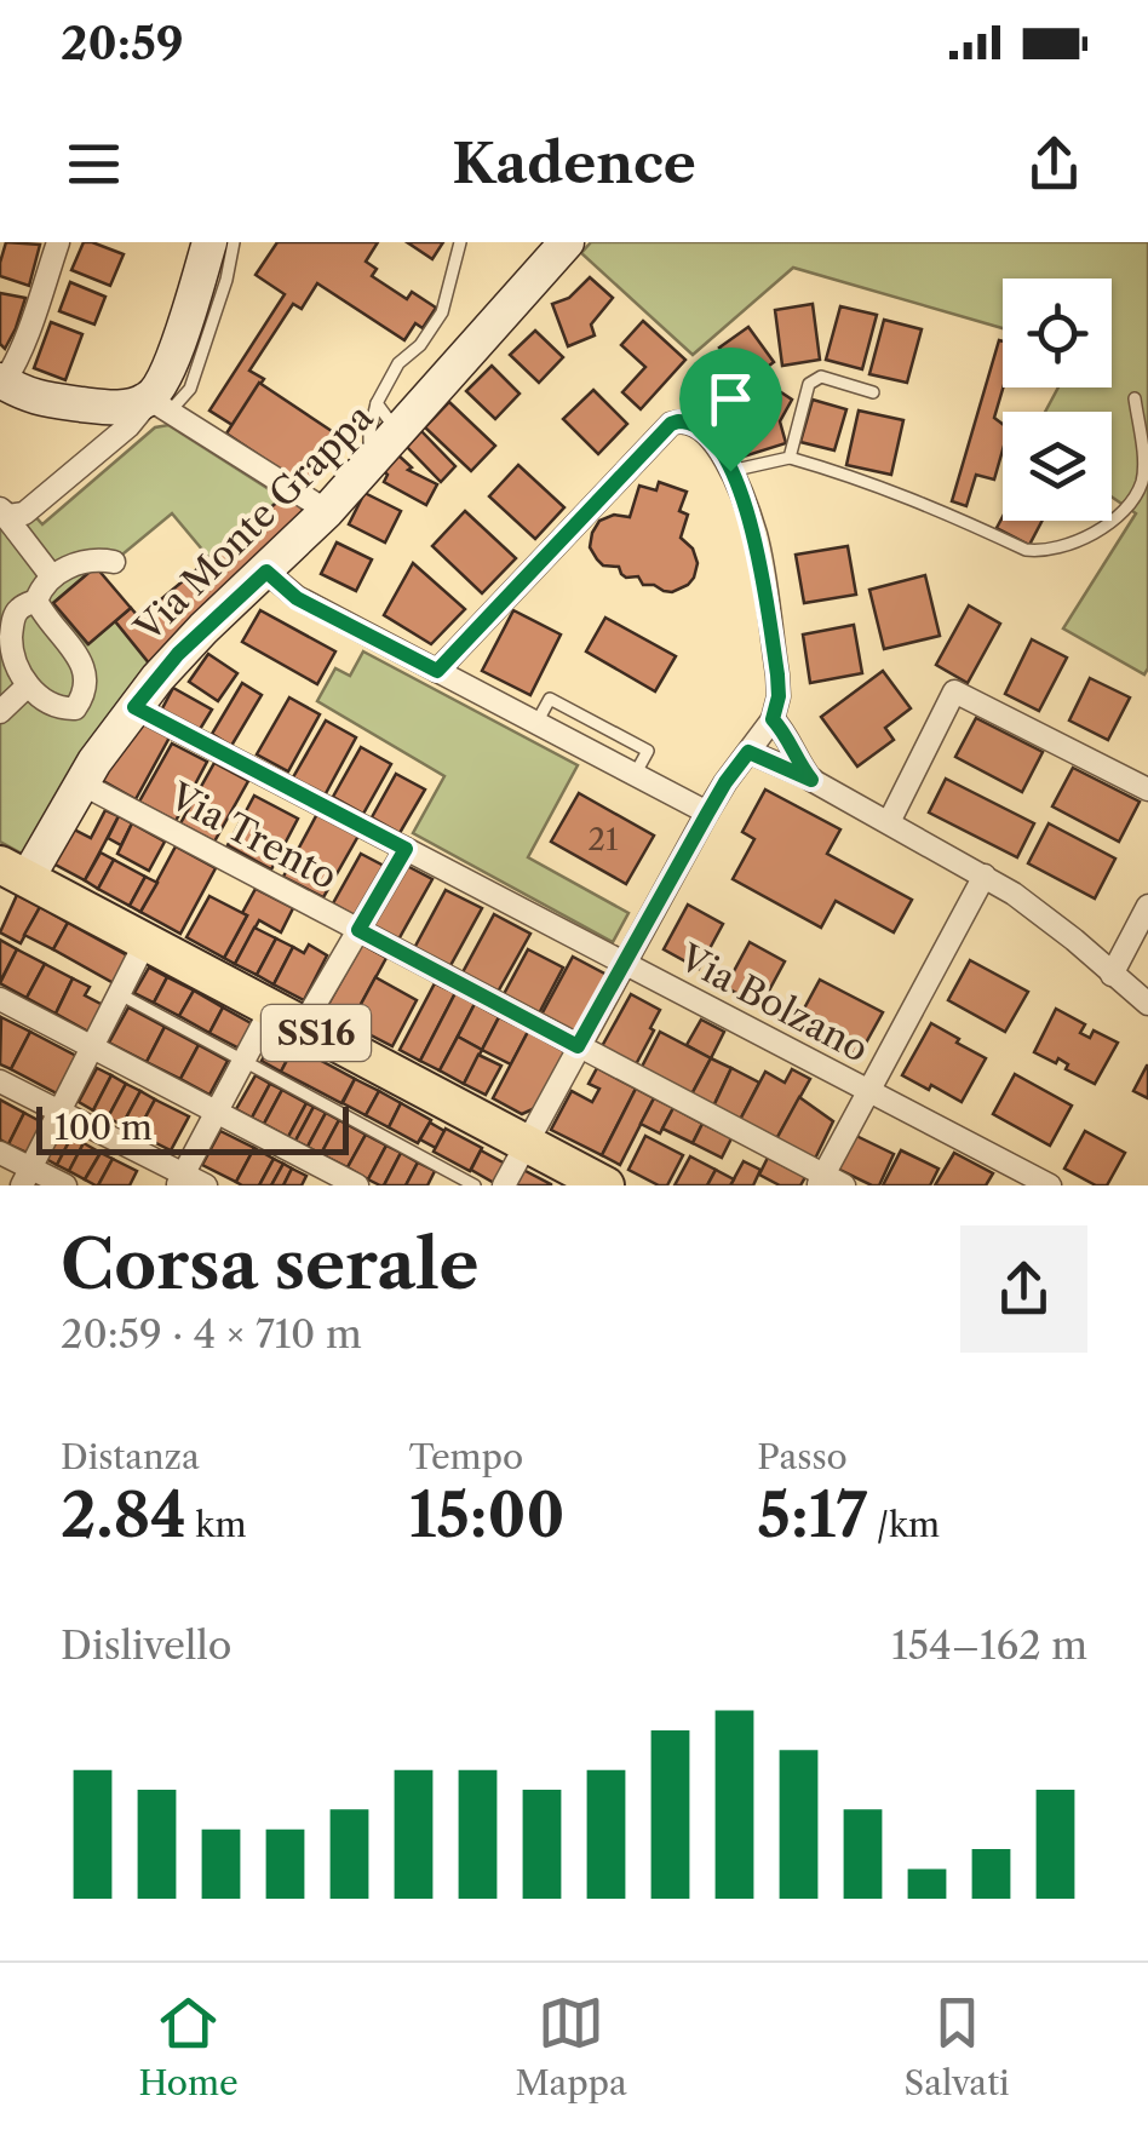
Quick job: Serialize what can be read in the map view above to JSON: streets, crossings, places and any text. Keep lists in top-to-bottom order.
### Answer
{
  "streets": {
    "main road": ["SS16"],
    "street": ["Via Monte Grappa", "Via Trento", "Via Bolzano"]
  },
  "crossings": [
    ["Via Monte Grappa", "Via Trento"],
    ["Via Monte Grappa", "Via Bolzano"],
    ["Via Monte Grappa", "SS16"]
  ],
  "house_numbers": ["21"],
  "scale_bar": "100 m",
  "page": {
    "status": "20:59",
    "header": "Kadence",
    "scale": "100 m",
    "heading": ["Corsa serale", "20:59 · 4 × 710 m"],
    "stats": [
      ["Distanza", "2.84 km"],
      ["Tempo", "15:00"],
      ["Passo", "5:17 /km"]
    ],
    "chart": ["Dislivello", "154–162 m"],
    "tabs": ["Home", "Mappa", "Salvati"]
  }
}
